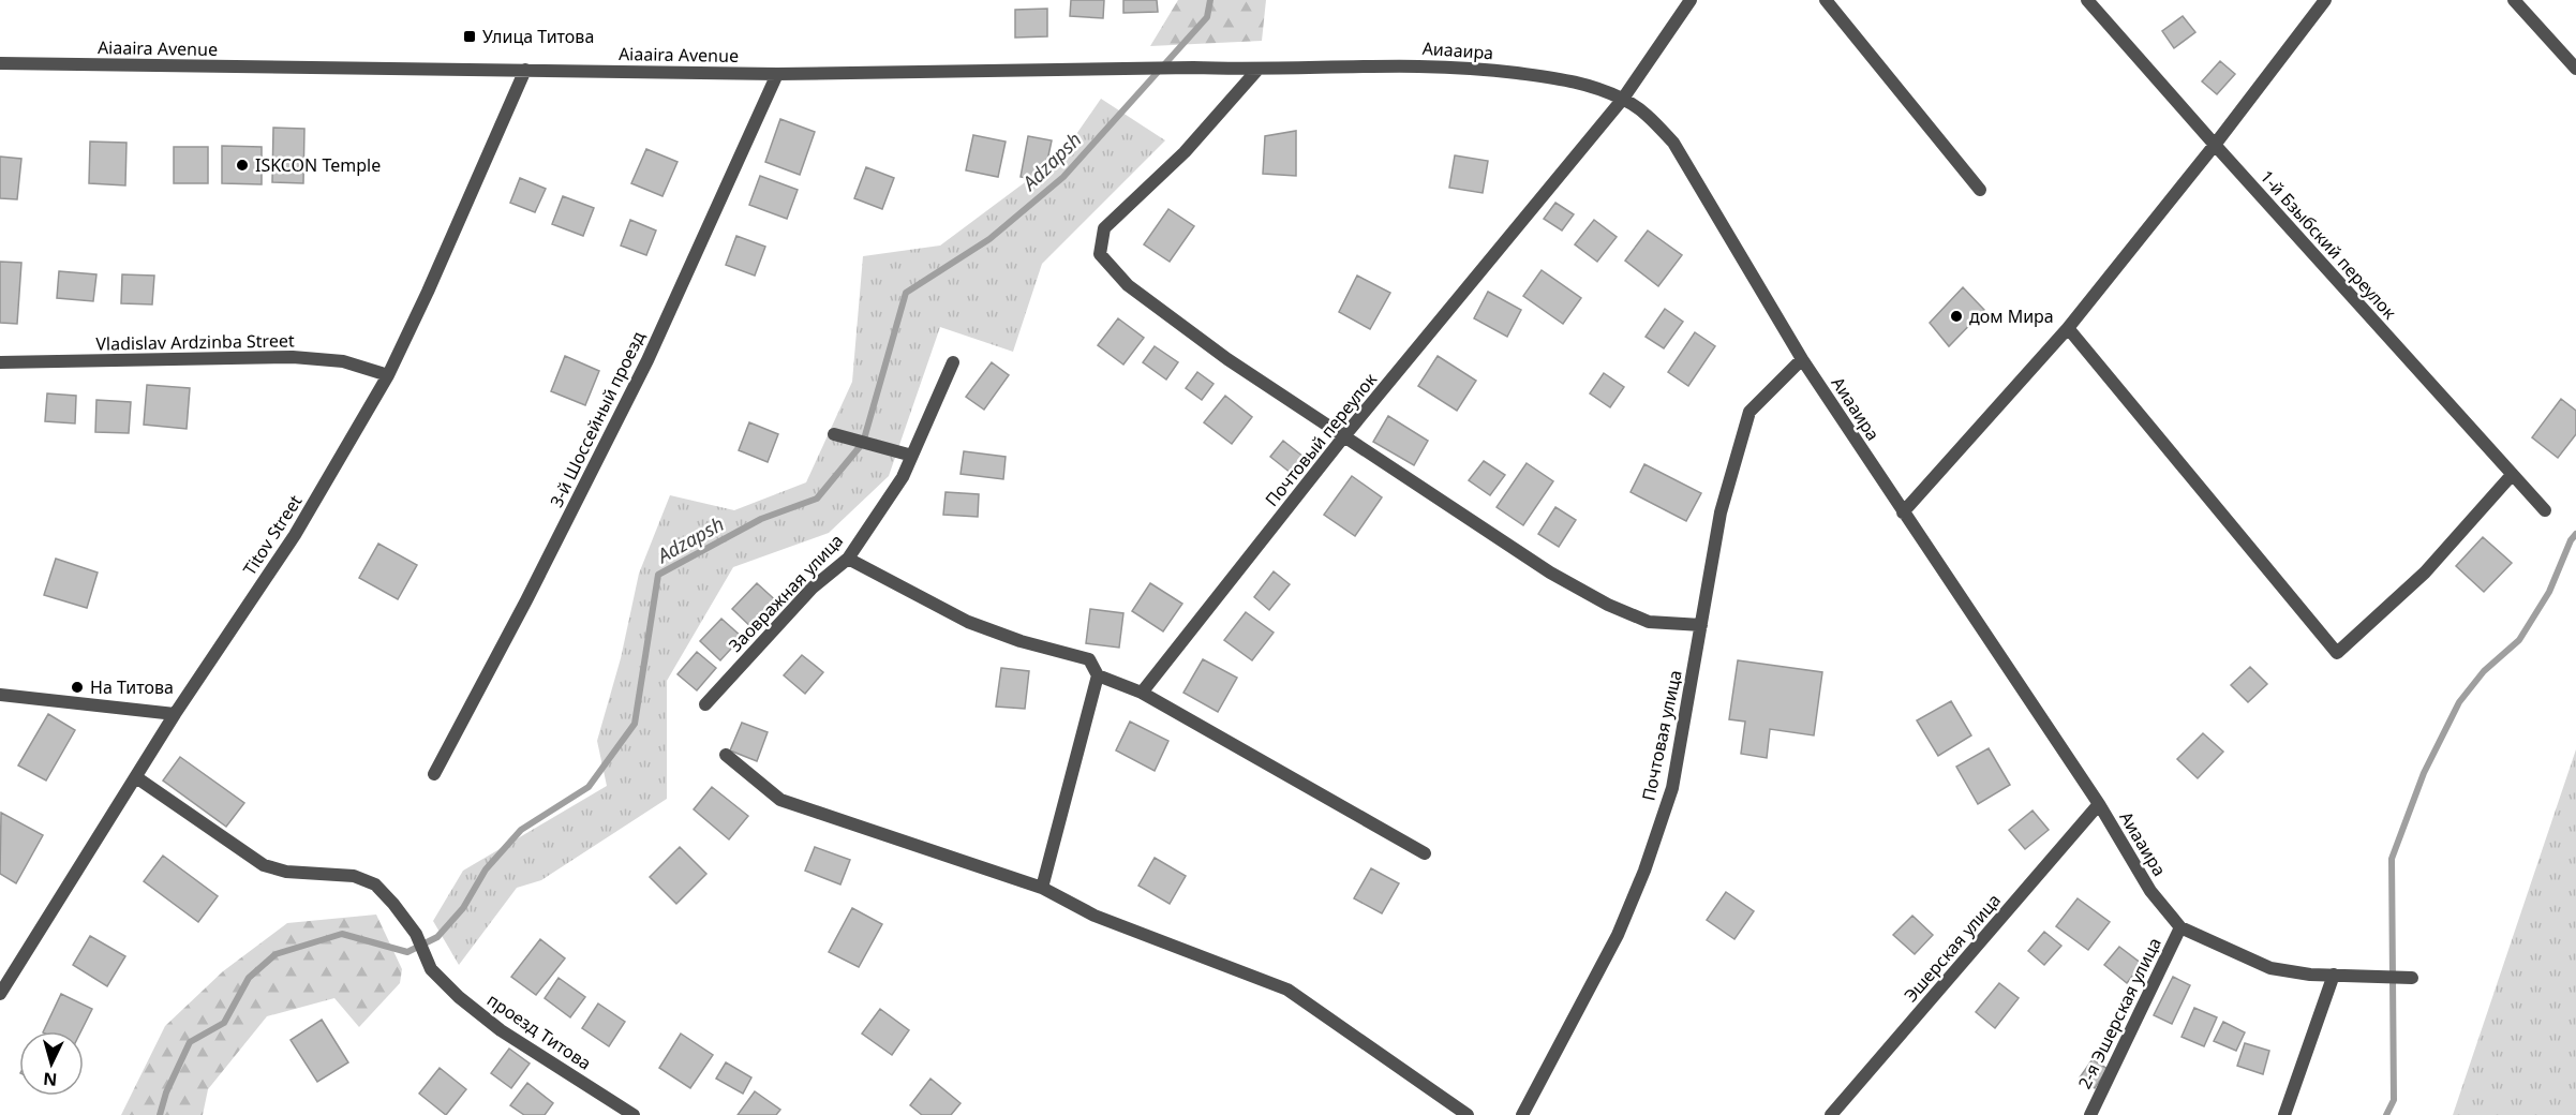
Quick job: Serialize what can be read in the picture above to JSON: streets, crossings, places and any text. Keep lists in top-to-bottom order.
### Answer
{
  "streets": {
    "street": [
      "Aiaaira Avenue",
      "Аиааира",
      "1-й Бзыбский переулок",
      "Vladislav Ardzinba Street",
      "3-й Шоссейный проезд",
      "Почтовый переулок",
      "Titov Street",
      "Заовражная улица",
      "Почтовая улица",
      "Эшерская улица",
      "2-я Эшерская улица",
      "проезд Титова"
    ]
  },
  "crossings": [
    ["Aiaaira Avenue", "Аиааира"],
    ["Aiaaira Avenue", "3-й Шоссейный проезд"],
    ["Aiaaira Avenue", "Titov Street"],
    ["Аиааира", "Почтовый переулок"],
    ["Аиааира", "Почтовая улица"],
    ["Аиааира", "Эшерская улица"],
    ["Аиааира", "2-я Эшерская улица"],
    ["Vladislav Ardzinba Street", "Titov Street"],
    ["Titov Street", "проезд Титова"]
  ],
  "water": ["Adzapsh"],
  "places": {
    "transit": ["Улица Титова"],
    "other": ["ISKCON Temple", "дом Мира", "На Титова"]
  },
  "north": "bottom"
}
